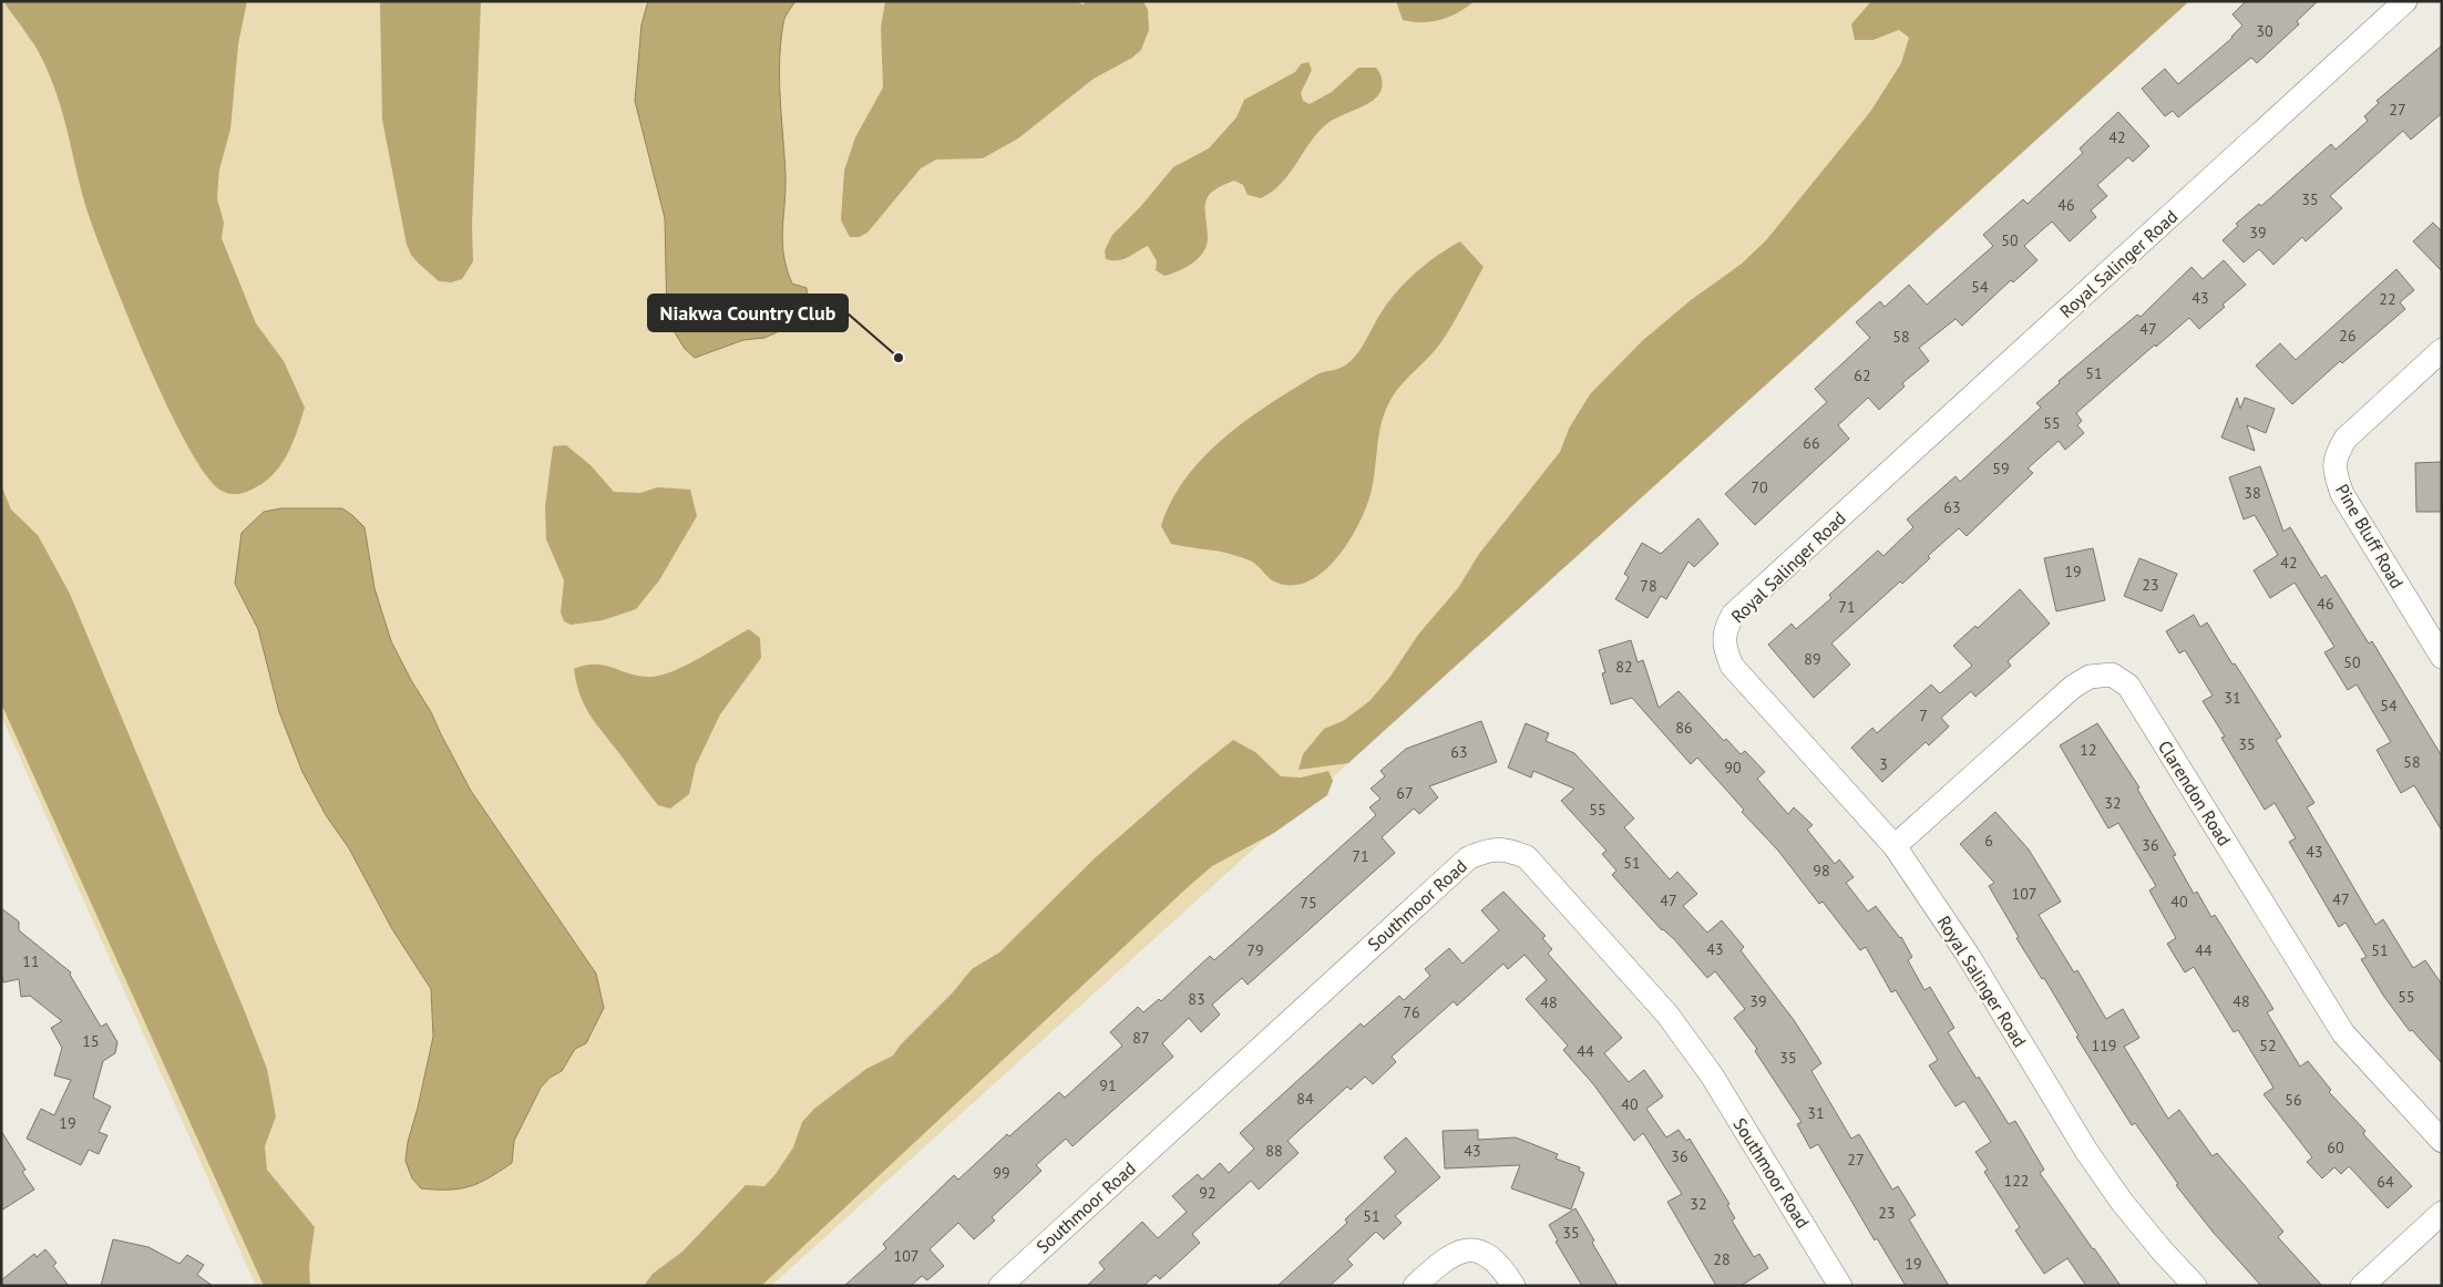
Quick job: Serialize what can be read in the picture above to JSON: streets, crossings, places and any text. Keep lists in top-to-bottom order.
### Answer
{
  "streets": {
    "street": [
      "Royal Salinger Road",
      "Pine Bluff Road",
      "Clarendon Road",
      "Southmoor Road"
    ]
  },
  "crossings": [
    ["Royal Salinger Road", "Clarendon Road"]
  ],
  "places": ["Niakwa Country Club"],
  "house_numbers": [
    "30",
    "27",
    "42",
    "35",
    "46",
    "39",
    "50",
    "54",
    "43",
    "22",
    "47",
    "26",
    "58",
    "51",
    "62",
    "55",
    "66",
    "59",
    "70",
    "38",
    "63",
    "42",
    "19",
    "23",
    "78",
    "46",
    "71",
    "89",
    "50",
    "82",
    "31",
    "54",
    "7",
    "86",
    "35",
    "12",
    "63",
    "58",
    "3",
    "90",
    "67",
    "32",
    "55",
    "6",
    "36",
    "43",
    "71",
    "51",
    "98",
    "107",
    "47",
    "47",
    "40",
    "75",
    "43",
    "79",
    "44",
    "51",
    "11",
    "55",
    "83",
    "39",
    "48",
    "48",
    "76",
    "87",
    "15",
    "119",
    "52",
    "44",
    "35",
    "91",
    "84",
    "56",
    "40",
    "31",
    "19",
    "60",
    "88",
    "43",
    "36",
    "27",
    "99",
    "122",
    "64",
    "92",
    "32",
    "23",
    "51",
    "35",
    "107",
    "28",
    "19"
  ]
}
